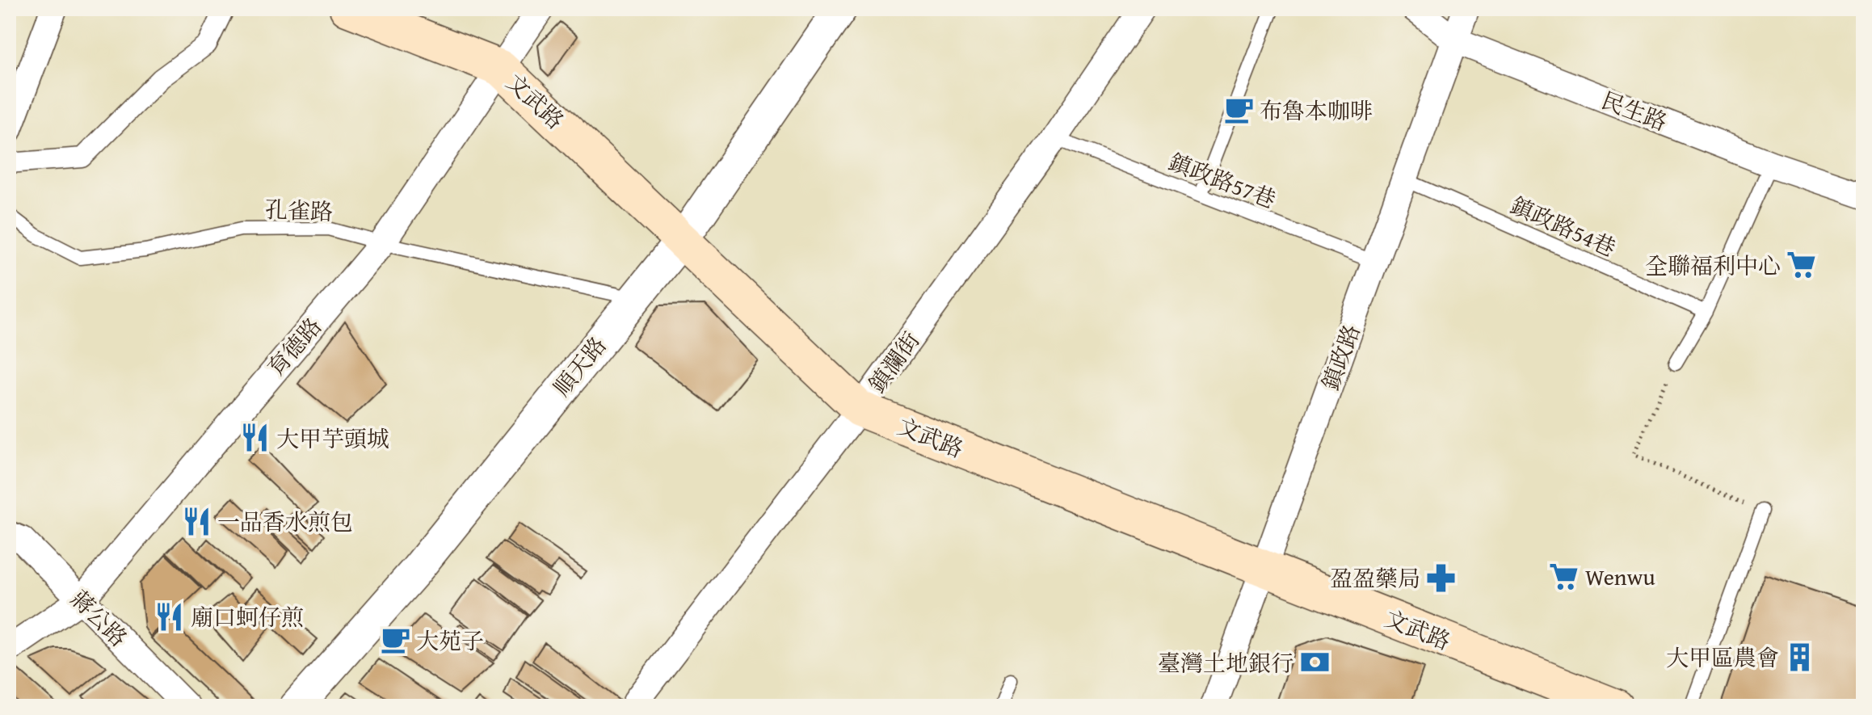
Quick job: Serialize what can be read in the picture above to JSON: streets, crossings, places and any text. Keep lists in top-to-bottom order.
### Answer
{
  "streets": {
    "main road": ["文武路"],
    "street": [
      "民生路",
      "育德路",
      "鎮政路",
      "鎮瀾街",
      "順天路",
      "蔣公路"
    ],
    "lane": ["鎮政路57巷", "孔雀路", "鎮政路54巷"]
  },
  "crossings": [
    ["文武路", "育德路"],
    ["文武路", "鎮政路"],
    ["文武路", "鎮瀾街"],
    ["文武路", "順天路"],
    ["民生路", "鎮政路"],
    ["鎮政路57巷", "鎮政路"],
    ["鎮政路57巷", "鎮瀾街"],
    ["孔雀路", "育德路"],
    ["孔雀路", "順天路"],
    ["鎮政路54巷", "鎮政路"],
    ["育德路", "蔣公路"]
  ],
  "places": {
    "cafe": ["布魯本咖啡", "大苑子"],
    "supermarket": ["全聯福利中心", "Wenwu"],
    "restaurant": ["大甲芋頭城", "一品香水煎包", "廟口蚵仔煎"],
    "pharmacy": ["盈盈藥局"],
    "building": ["大甲區農會"],
    "bank": ["臺灣土地銀行"]
  }
}
